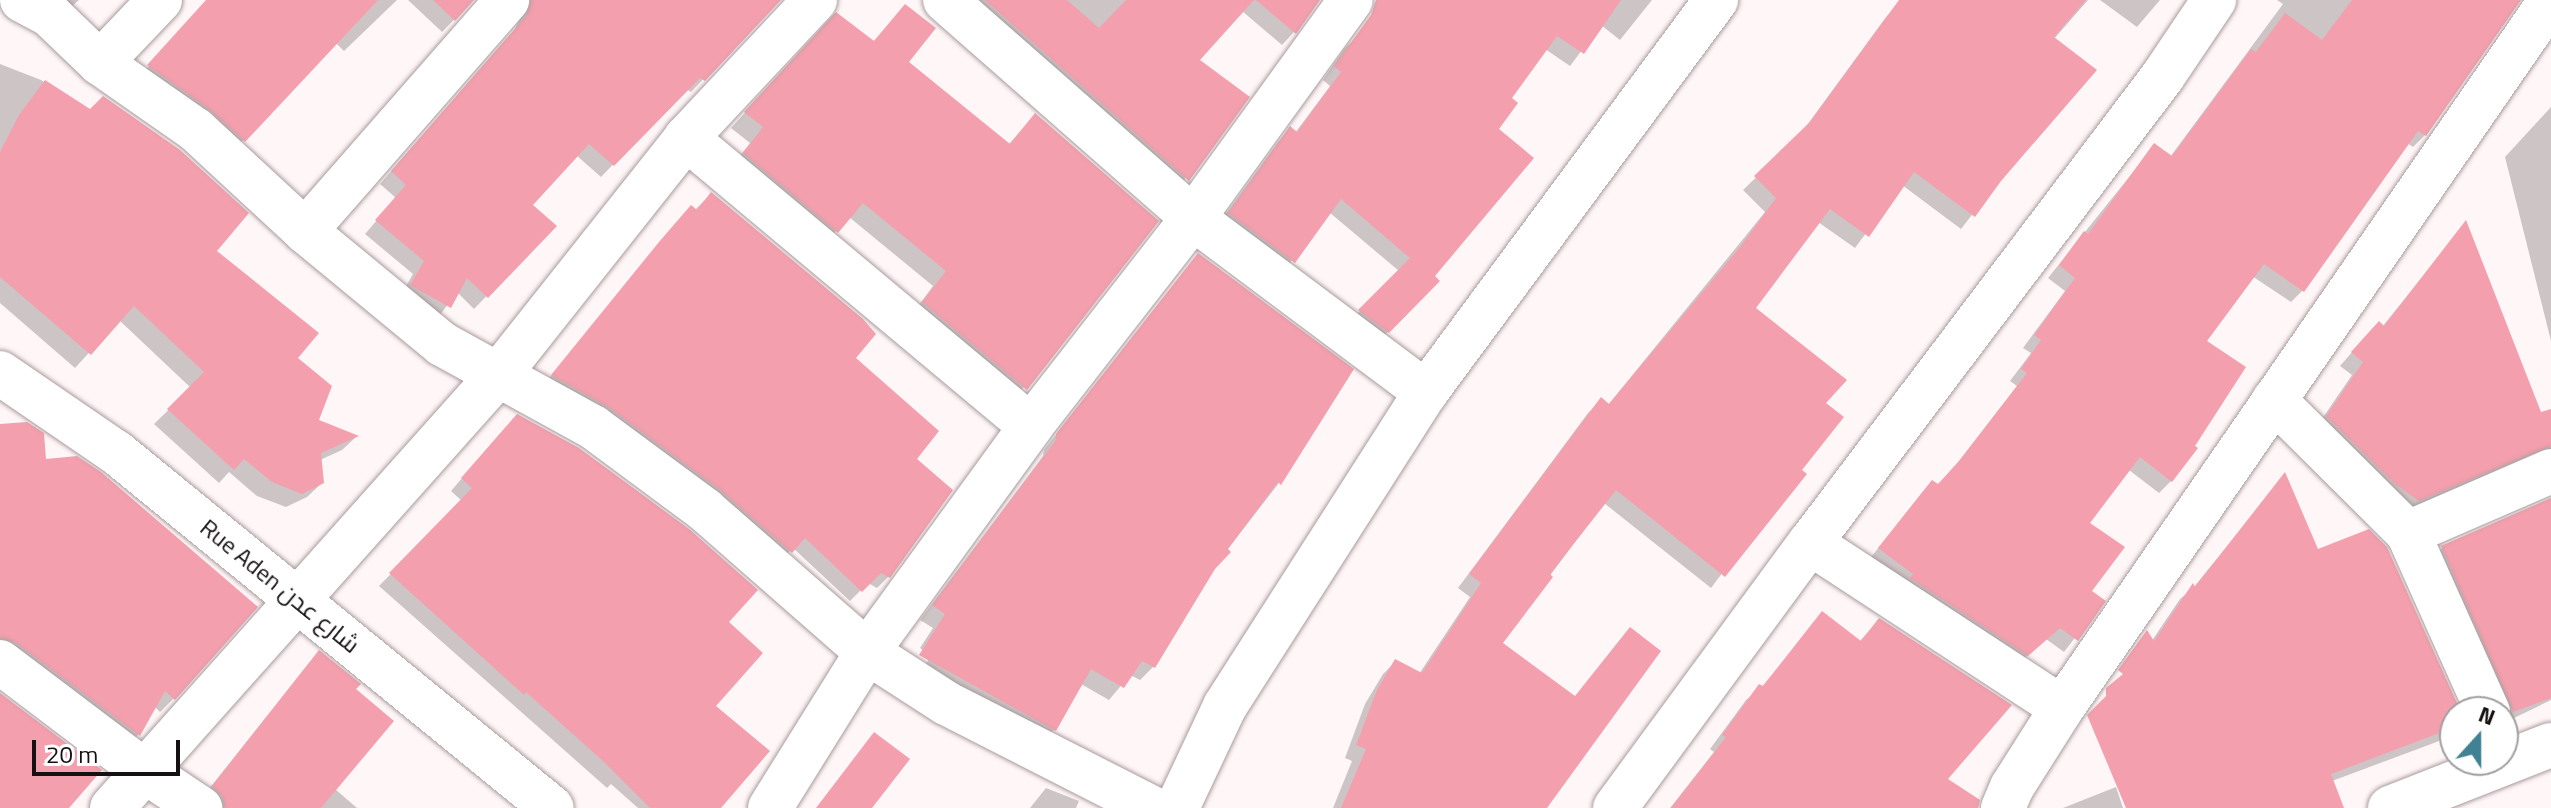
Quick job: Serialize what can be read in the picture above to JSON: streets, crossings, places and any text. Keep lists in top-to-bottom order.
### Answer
{
  "streets": {
    "street": ["Rue Aden شارع عدن"]
  },
  "scale_bar": "20 m",
  "north": "top"
}
